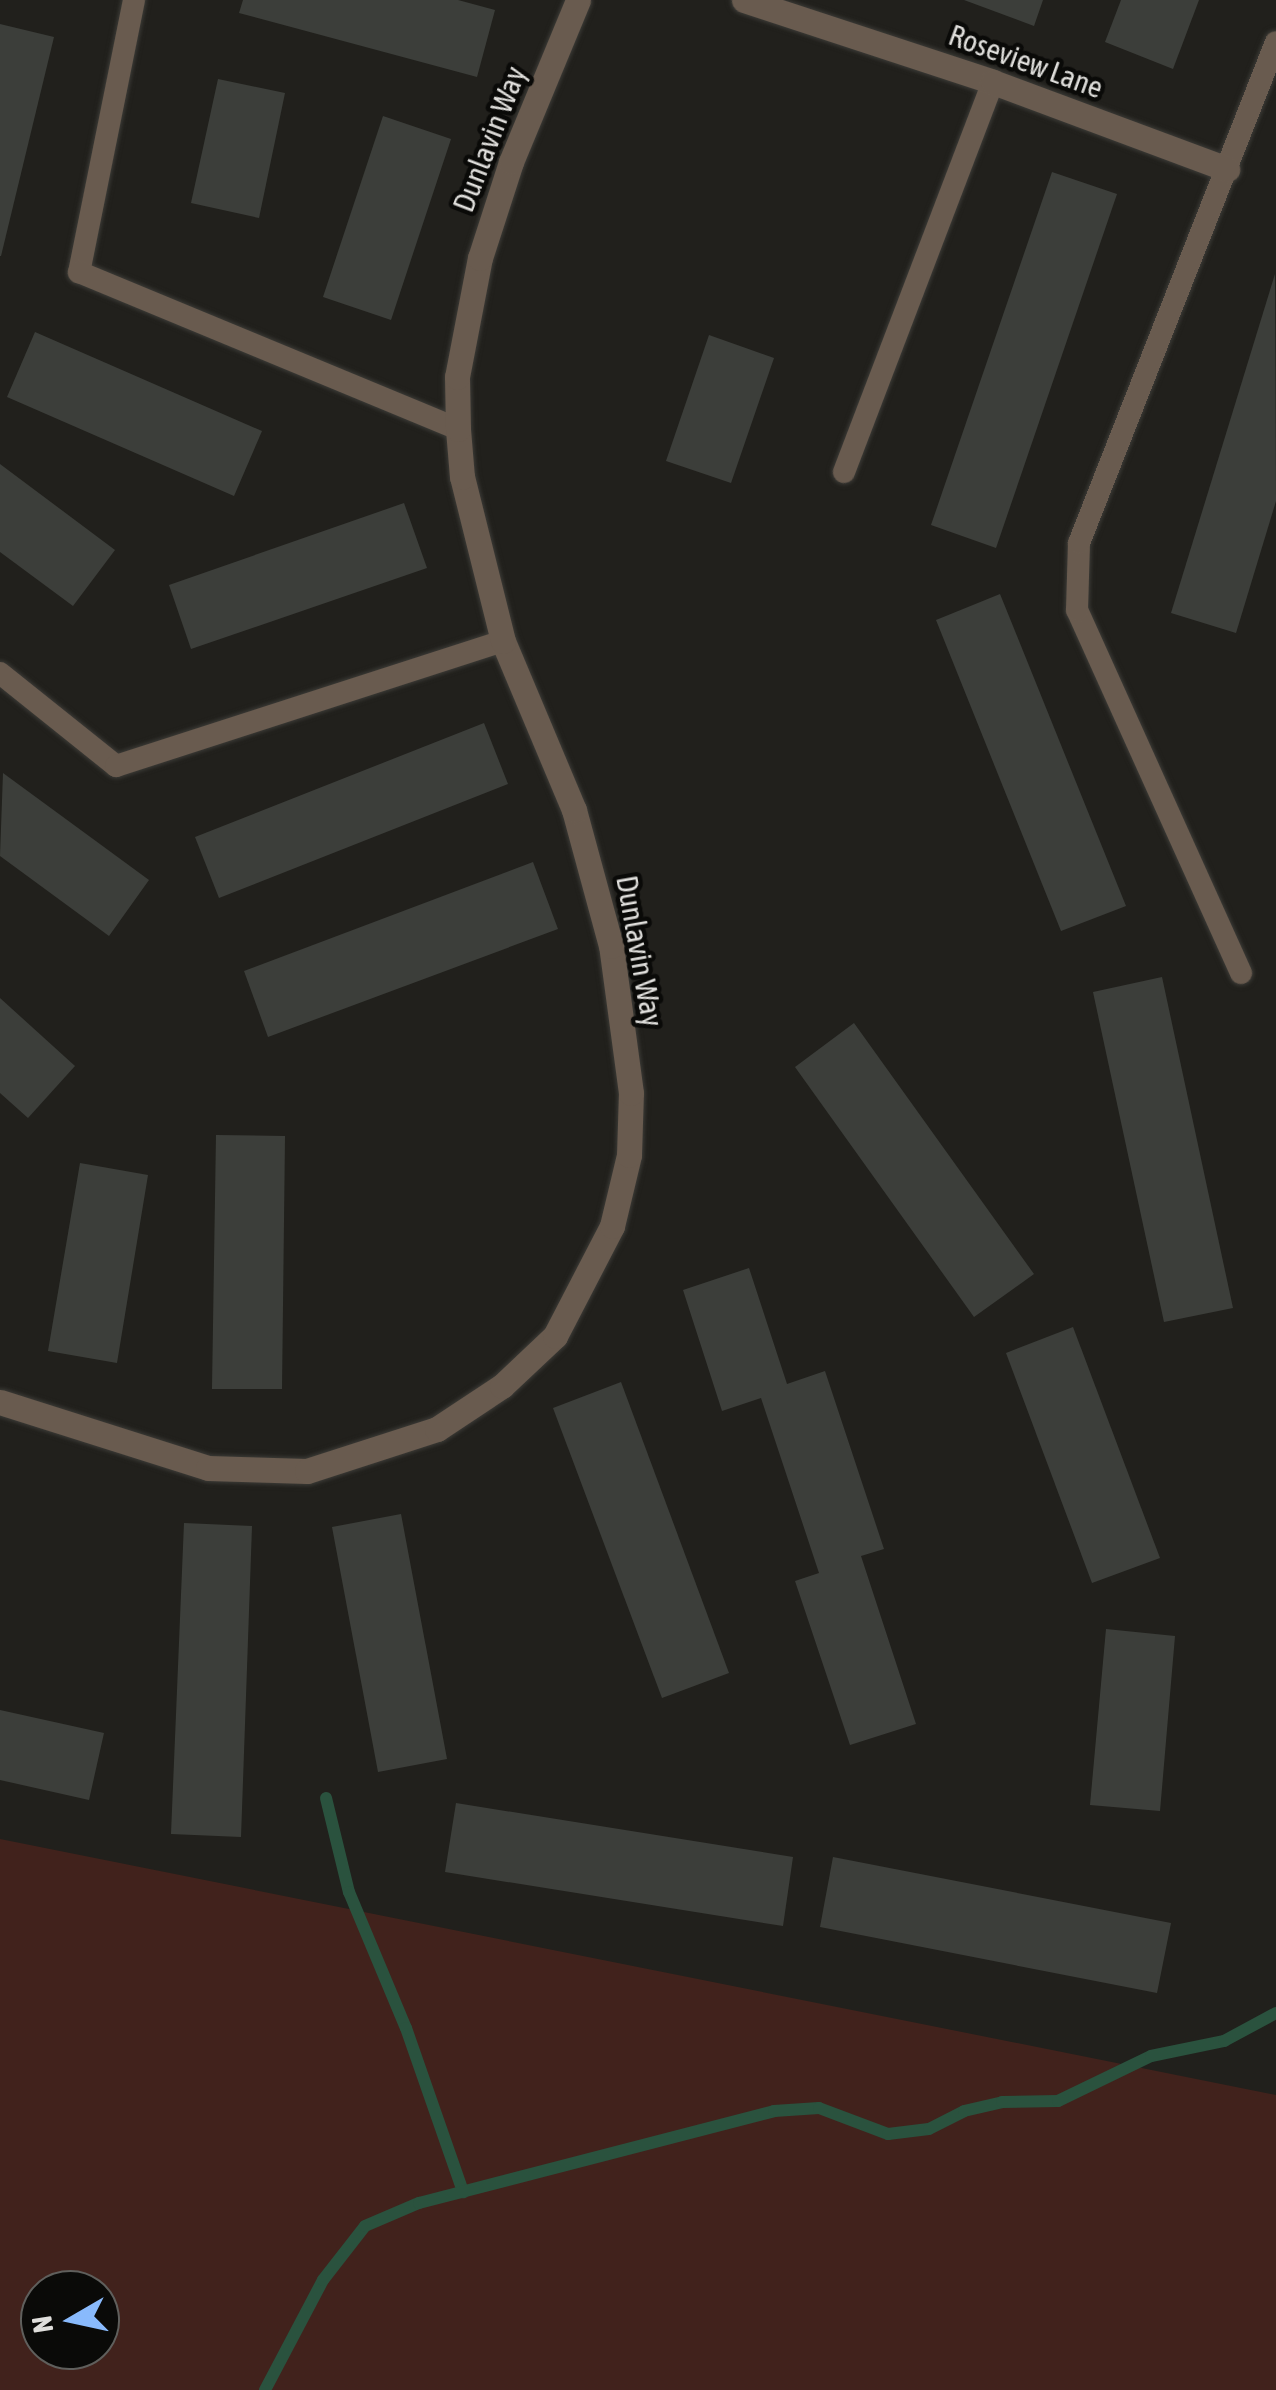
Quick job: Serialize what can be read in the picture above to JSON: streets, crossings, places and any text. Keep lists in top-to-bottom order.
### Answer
{
  "streets": {
    "street": ["Roseview Lane", "Dunlavin Way"]
  },
  "north": "left"
}
